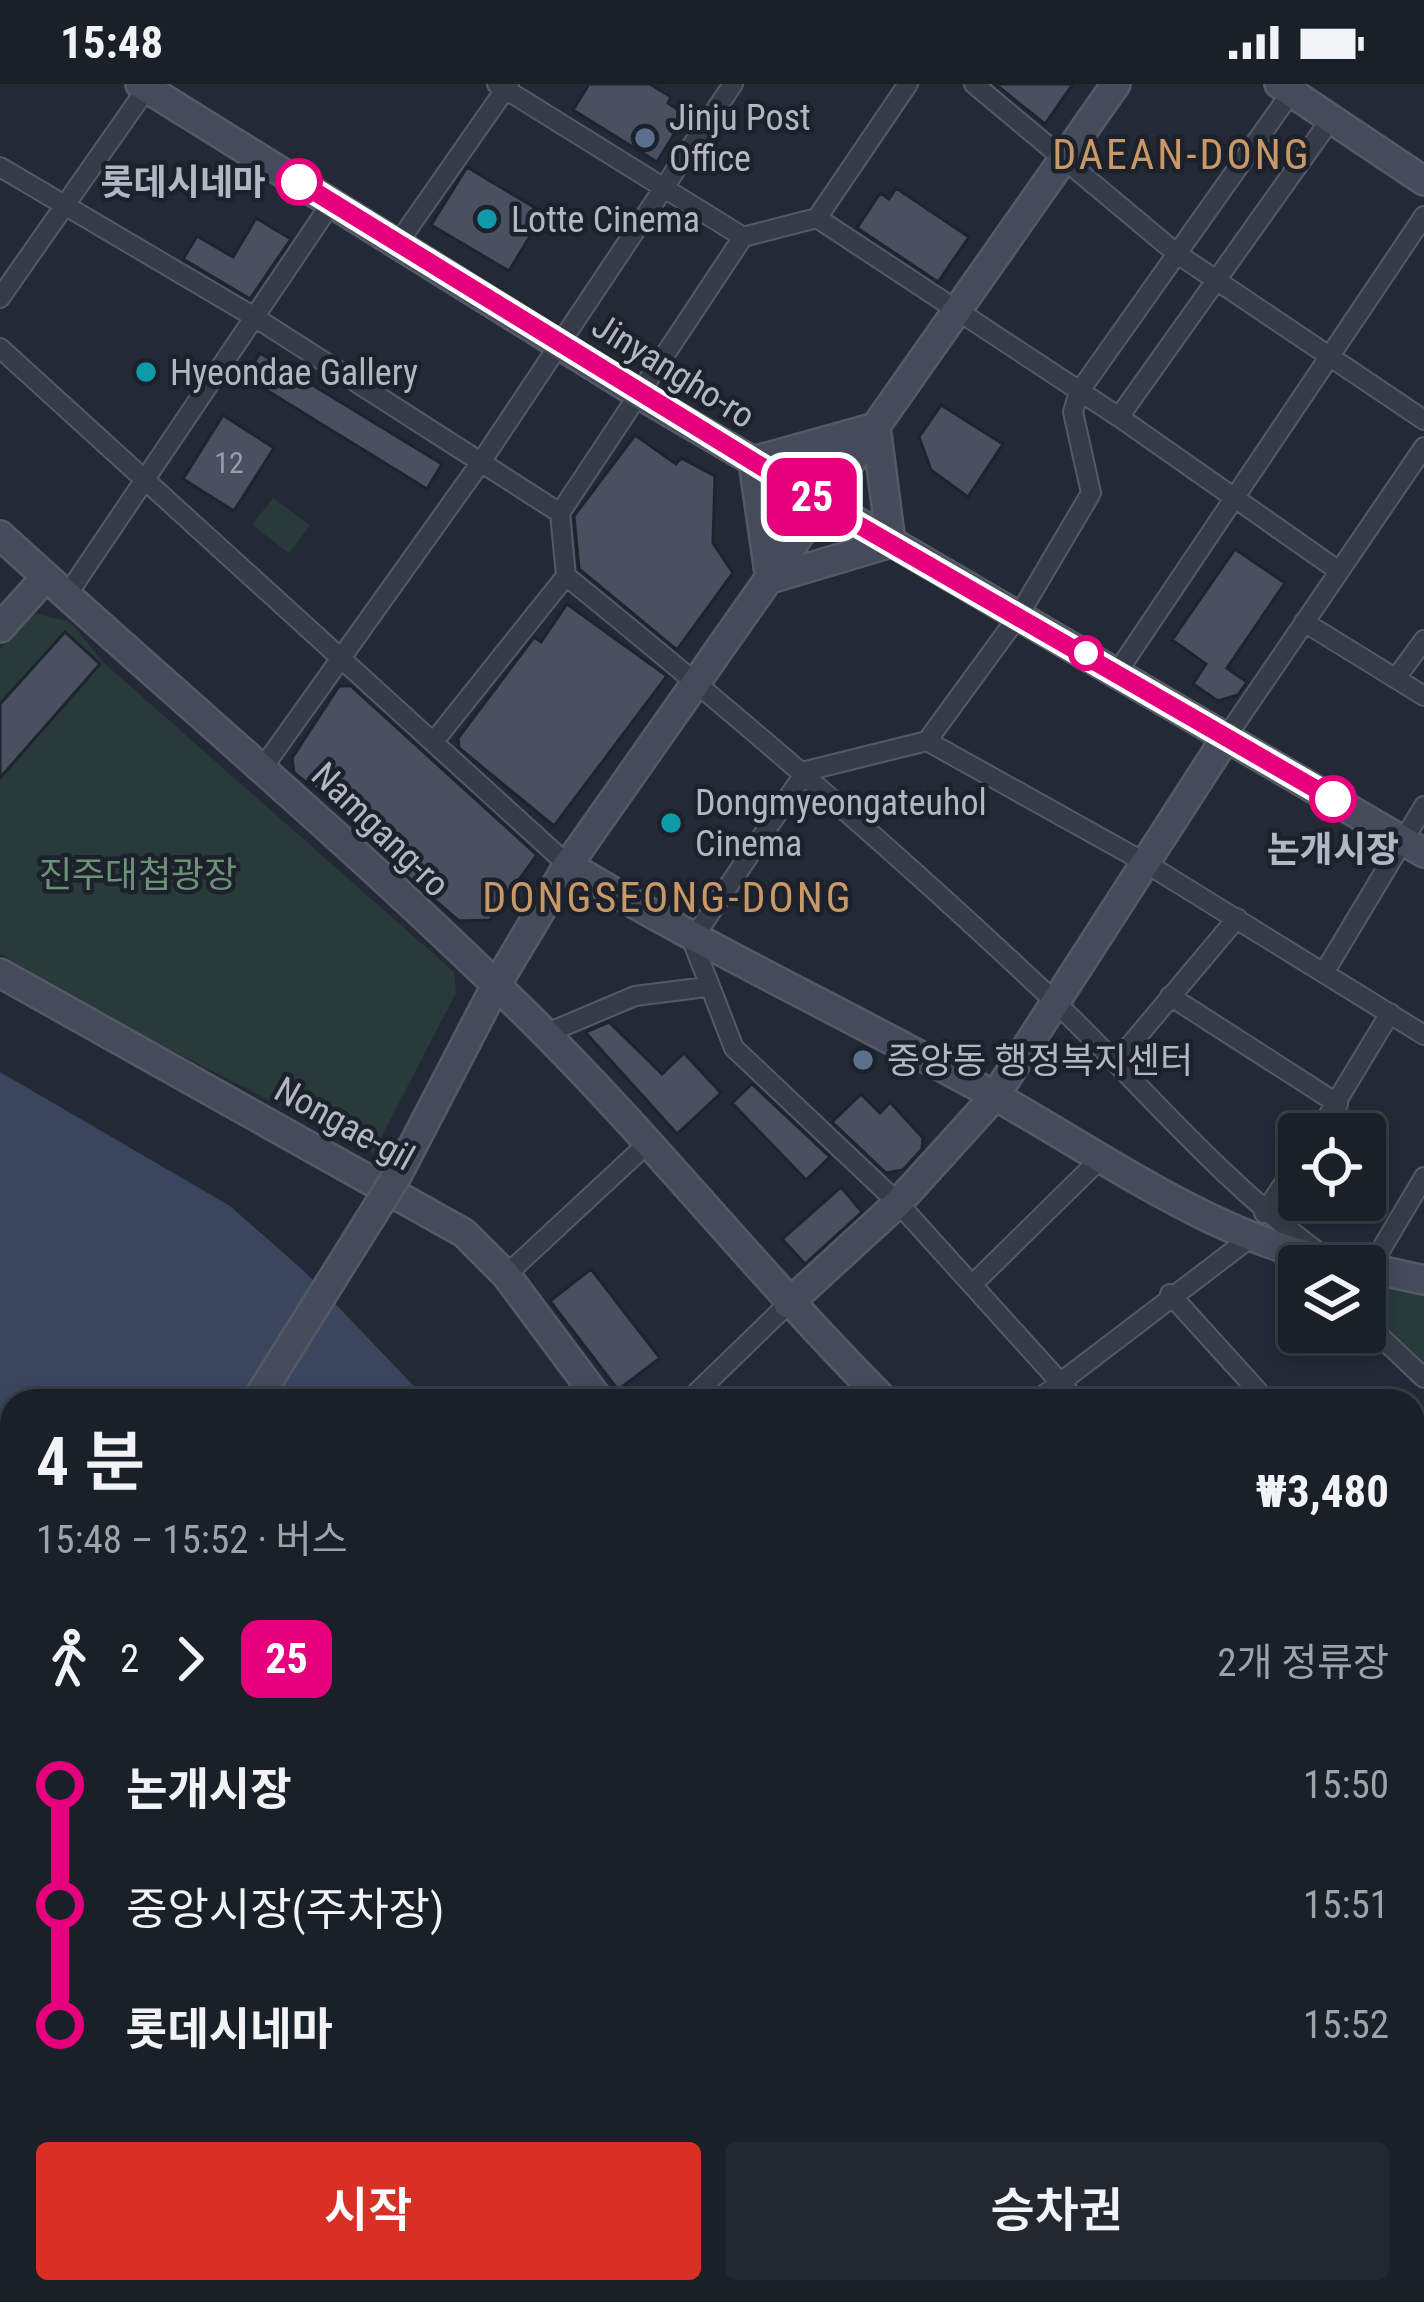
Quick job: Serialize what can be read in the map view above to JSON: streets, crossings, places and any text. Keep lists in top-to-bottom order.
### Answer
{
  "streets": {
    "street": ["Jinyangho-ro", "Namgang-ro", "Nongae-gil"]
  },
  "districts": ["DAEAN-DONG", "DONGSEONG-DONG"],
  "parks": ["진주대첩광장"],
  "places": [
    "Jinju Post Office",
    "롯데시네마",
    "Lotte Cinema",
    "Hyeondae Gallery",
    "논개시장",
    "Dongmyeongateuhol Cinema",
    "중앙동 행정복지센터"
  ],
  "lines": ["bus line 25"],
  "house_numbers": ["12"],
  "page": {
    "status": "15:48",
    "on_map": "25",
    "heading": ["4 분", "15:48 – 15:52 · 버스", "₩3,480"],
    "legs": ["2", "25", "2개 정류장"],
    "list": [
      {
        "name": "논개시장",
        "value": "15:50"
      },
      {
        "name": "중앙시장(주차장)",
        "value": "15:51"
      },
      {
        "name": "롯데시네마",
        "value": "15:52"
      }
    ],
    "buttons": ["시작", "승차권"]
  }
}
